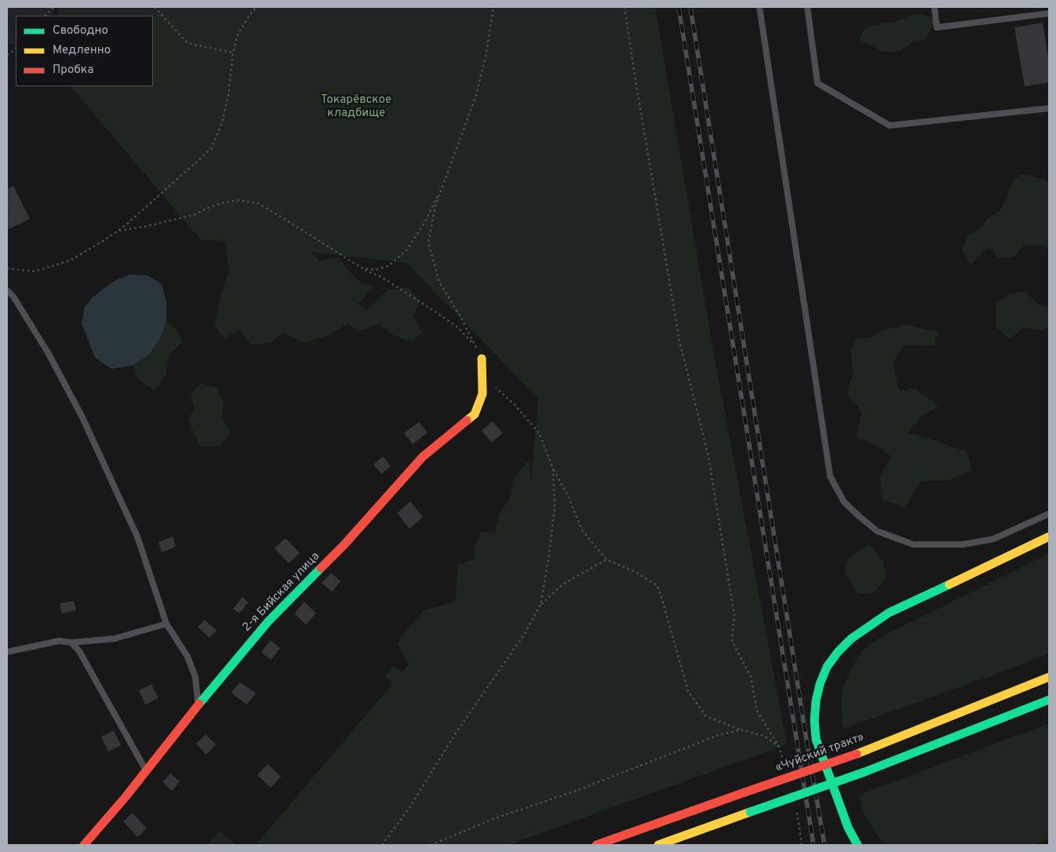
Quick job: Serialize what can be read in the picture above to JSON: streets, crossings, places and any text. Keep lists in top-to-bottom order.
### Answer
{
  "streets": {
    "main road": ["2-я Бийская улица", "«Чуйский тракт»"]
  },
  "parks": ["Токарёвское кладбище"],
  "legend": ["Свободно", "Медленно", "Пробка"]
}
